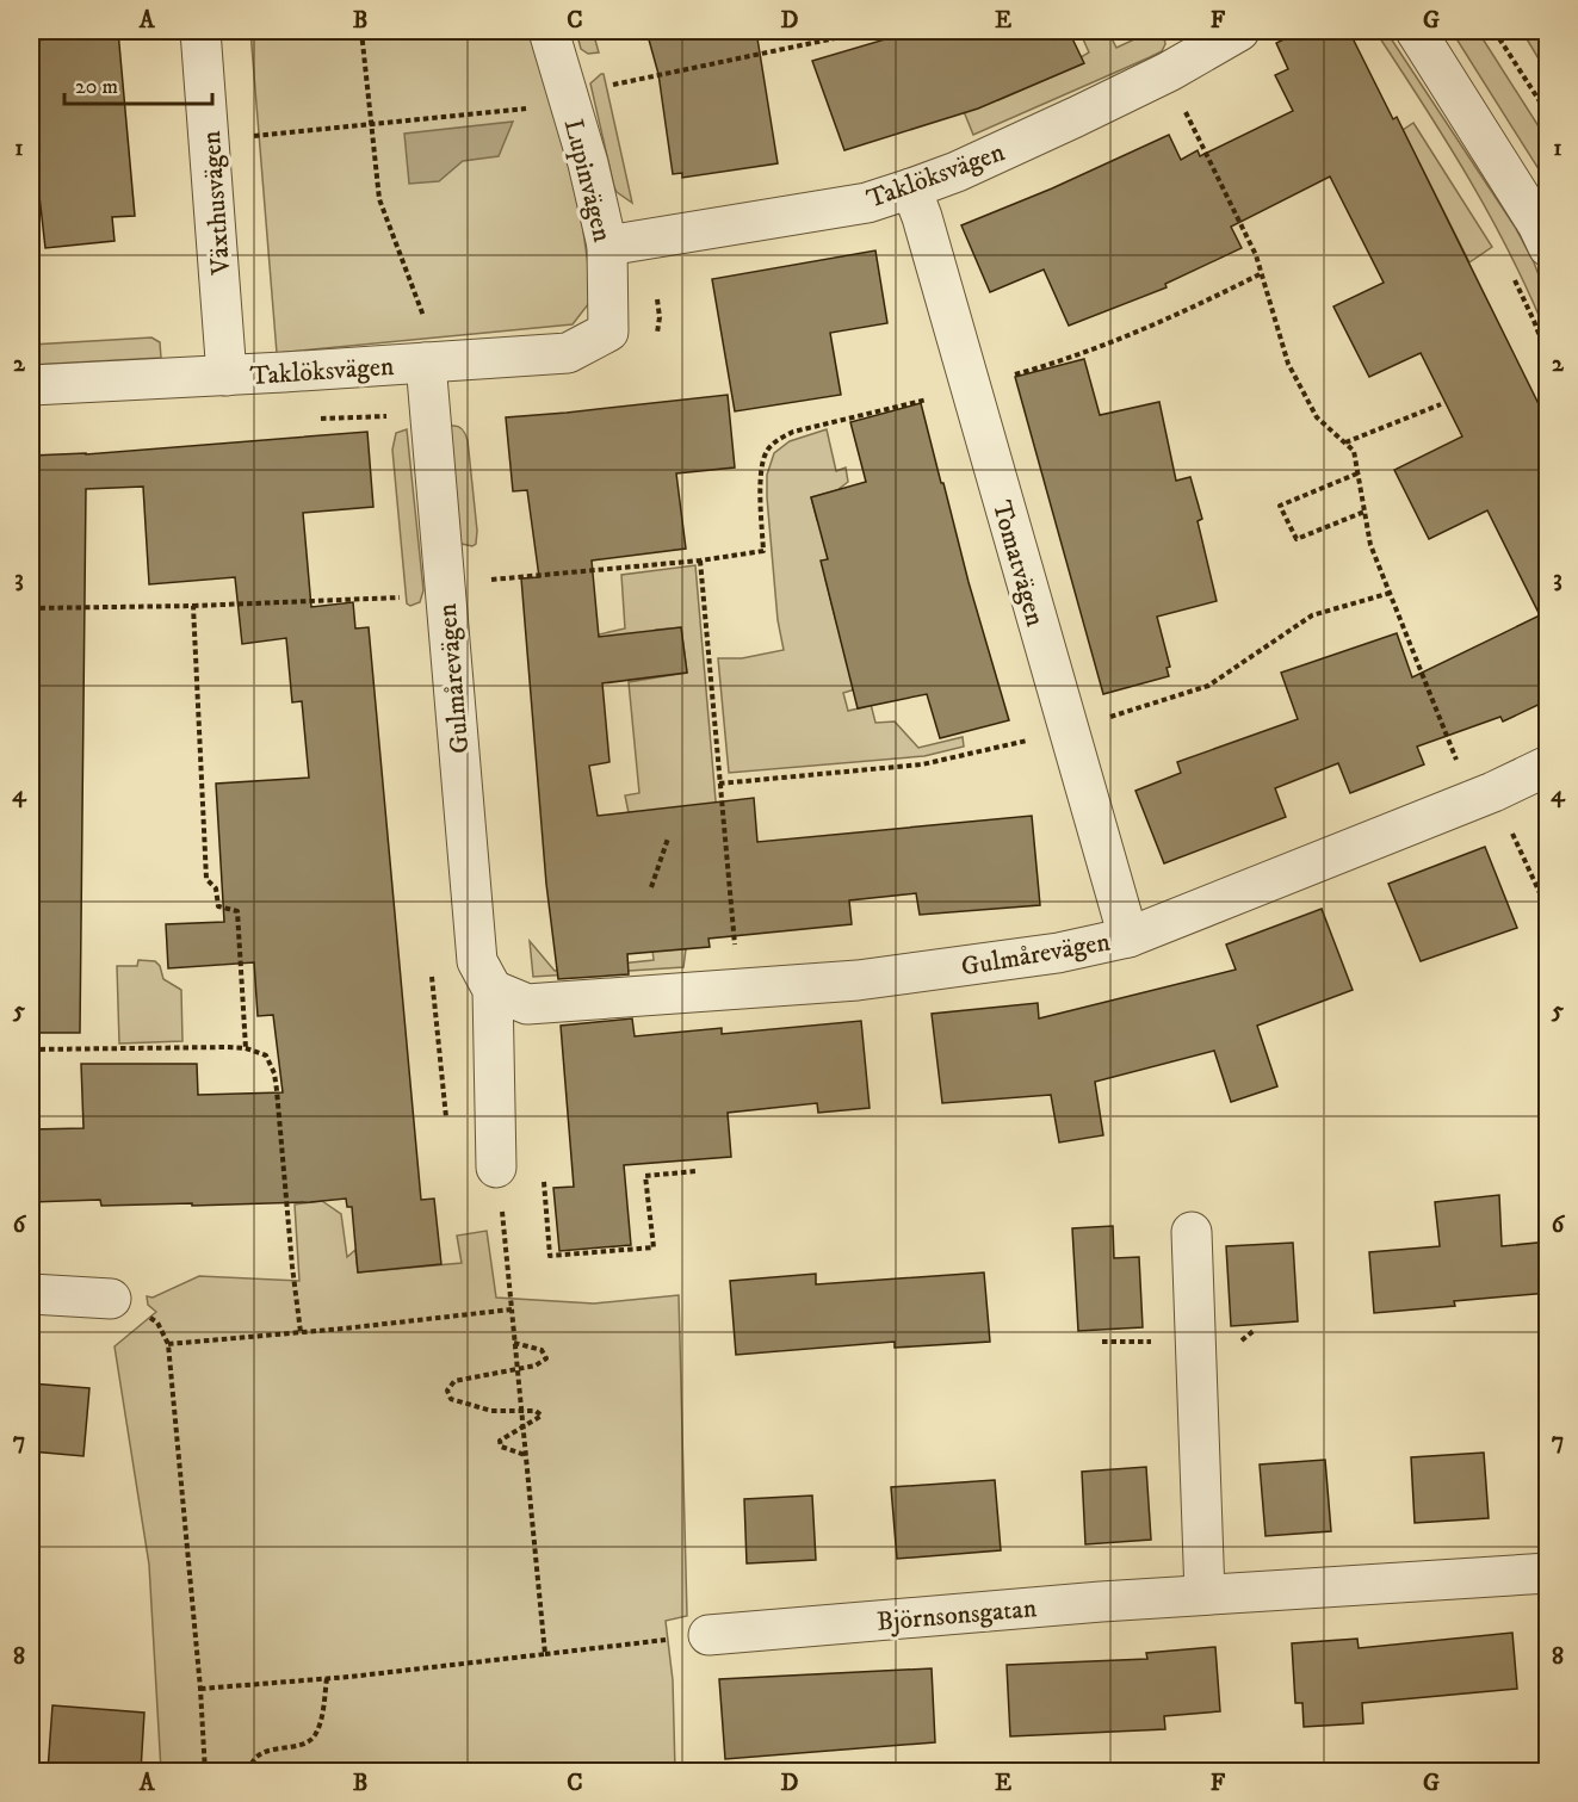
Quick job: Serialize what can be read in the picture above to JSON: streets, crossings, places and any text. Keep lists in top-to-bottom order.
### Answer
{
  "streets": {
    "street": [
      "Taklöksvägen",
      "Lupinvägen",
      "Växthusvägen",
      "Tomatvägen",
      "Gulmårevägen",
      "Björnsonsgatan"
    ]
  },
  "crossings": [
    ["Taklöksvägen", "Lupinvägen"],
    ["Taklöksvägen", "Växthusvägen"],
    ["Taklöksvägen", "Tomatvägen"],
    ["Taklöksvägen", "Gulmårevägen"],
    ["Tomatvägen", "Gulmårevägen"]
  ],
  "scale_bar": "20 m",
  "grid": {
    "columns": [
      "A",
      "B",
      "C",
      "D",
      "E",
      "F",
      "G"
    ],
    "rows": [
      "1",
      "2",
      "3",
      "4",
      "5",
      "6",
      "7",
      "8"
    ]
  }
}
